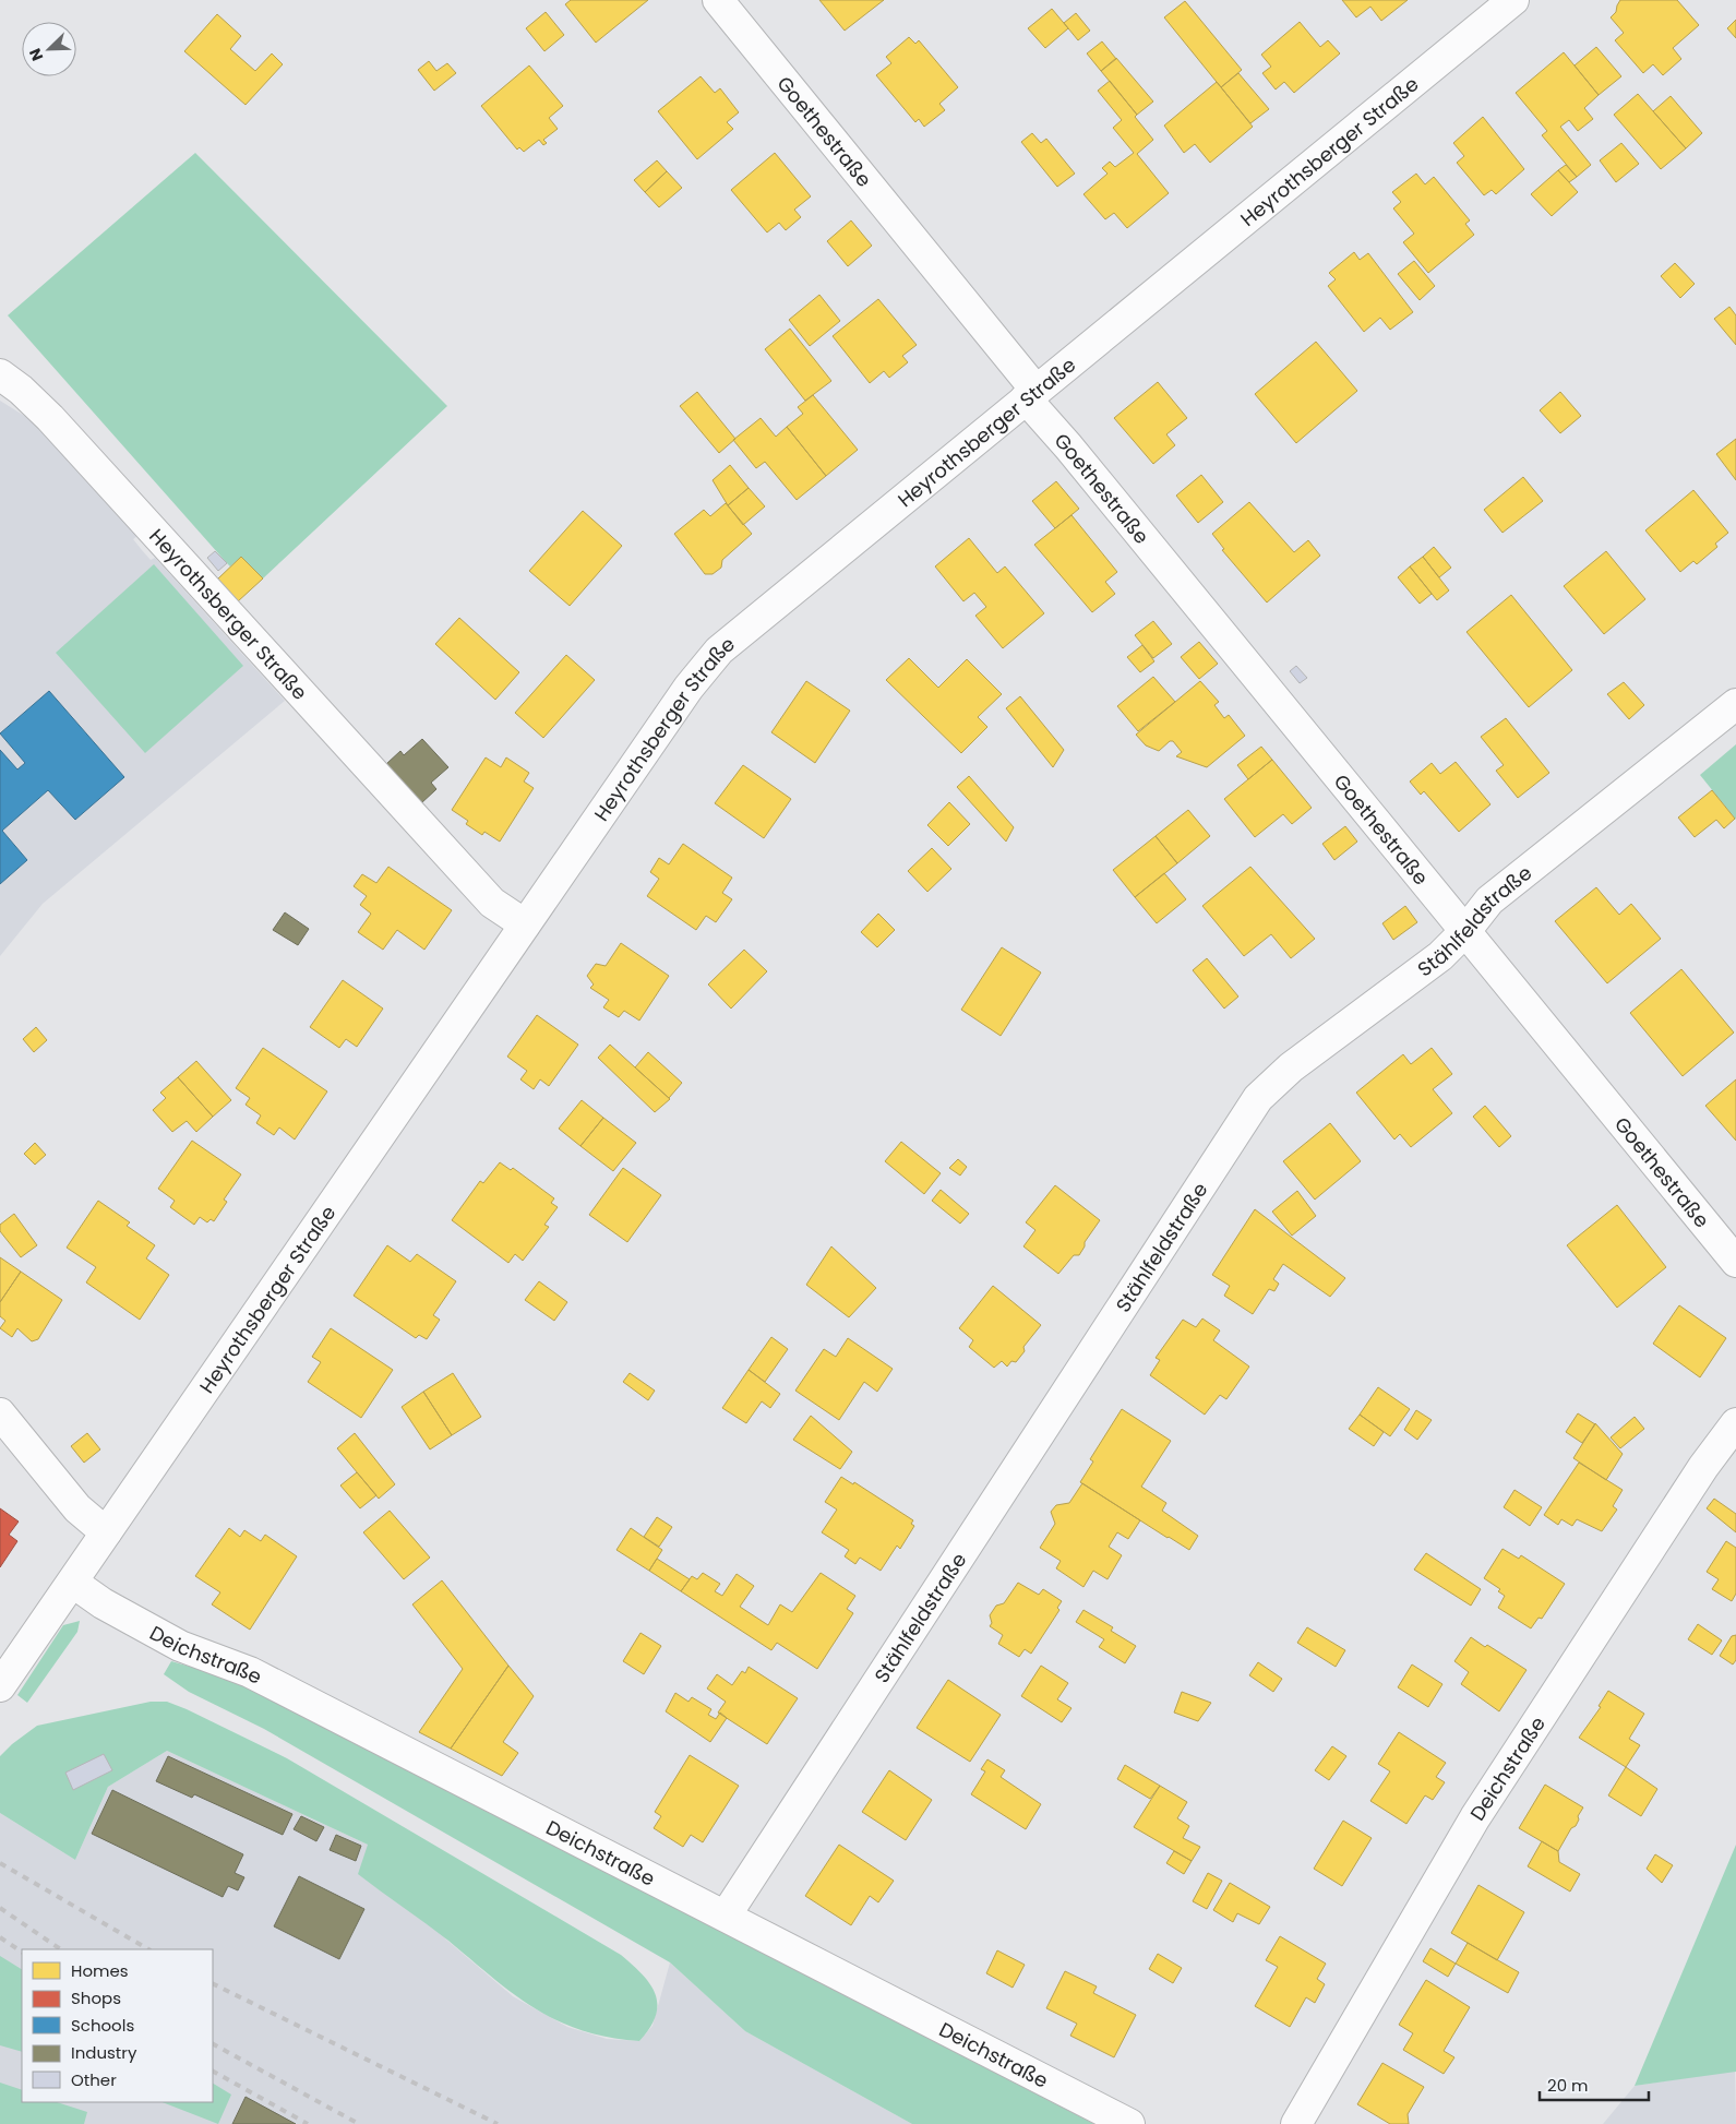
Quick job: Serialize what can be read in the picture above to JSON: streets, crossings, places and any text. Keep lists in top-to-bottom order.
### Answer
{
  "streets": {
    "street": [
      "Goethestraße",
      "Heyrothsberger Straße",
      "Stählfeldstraße",
      "Deichstraße"
    ]
  },
  "crossings": [
    ["Goethestraße", "Heyrothsberger Straße"],
    ["Goethestraße", "Stählfeldstraße"],
    ["Heyrothsberger Straße", "Deichstraße"],
    ["Stählfeldstraße", "Deichstraße"]
  ],
  "legend": [
    "Homes",
    "Shops",
    "Schools",
    "Industry",
    "Other"
  ],
  "scale_bar": "20 m",
  "north": "bottom left"
}
